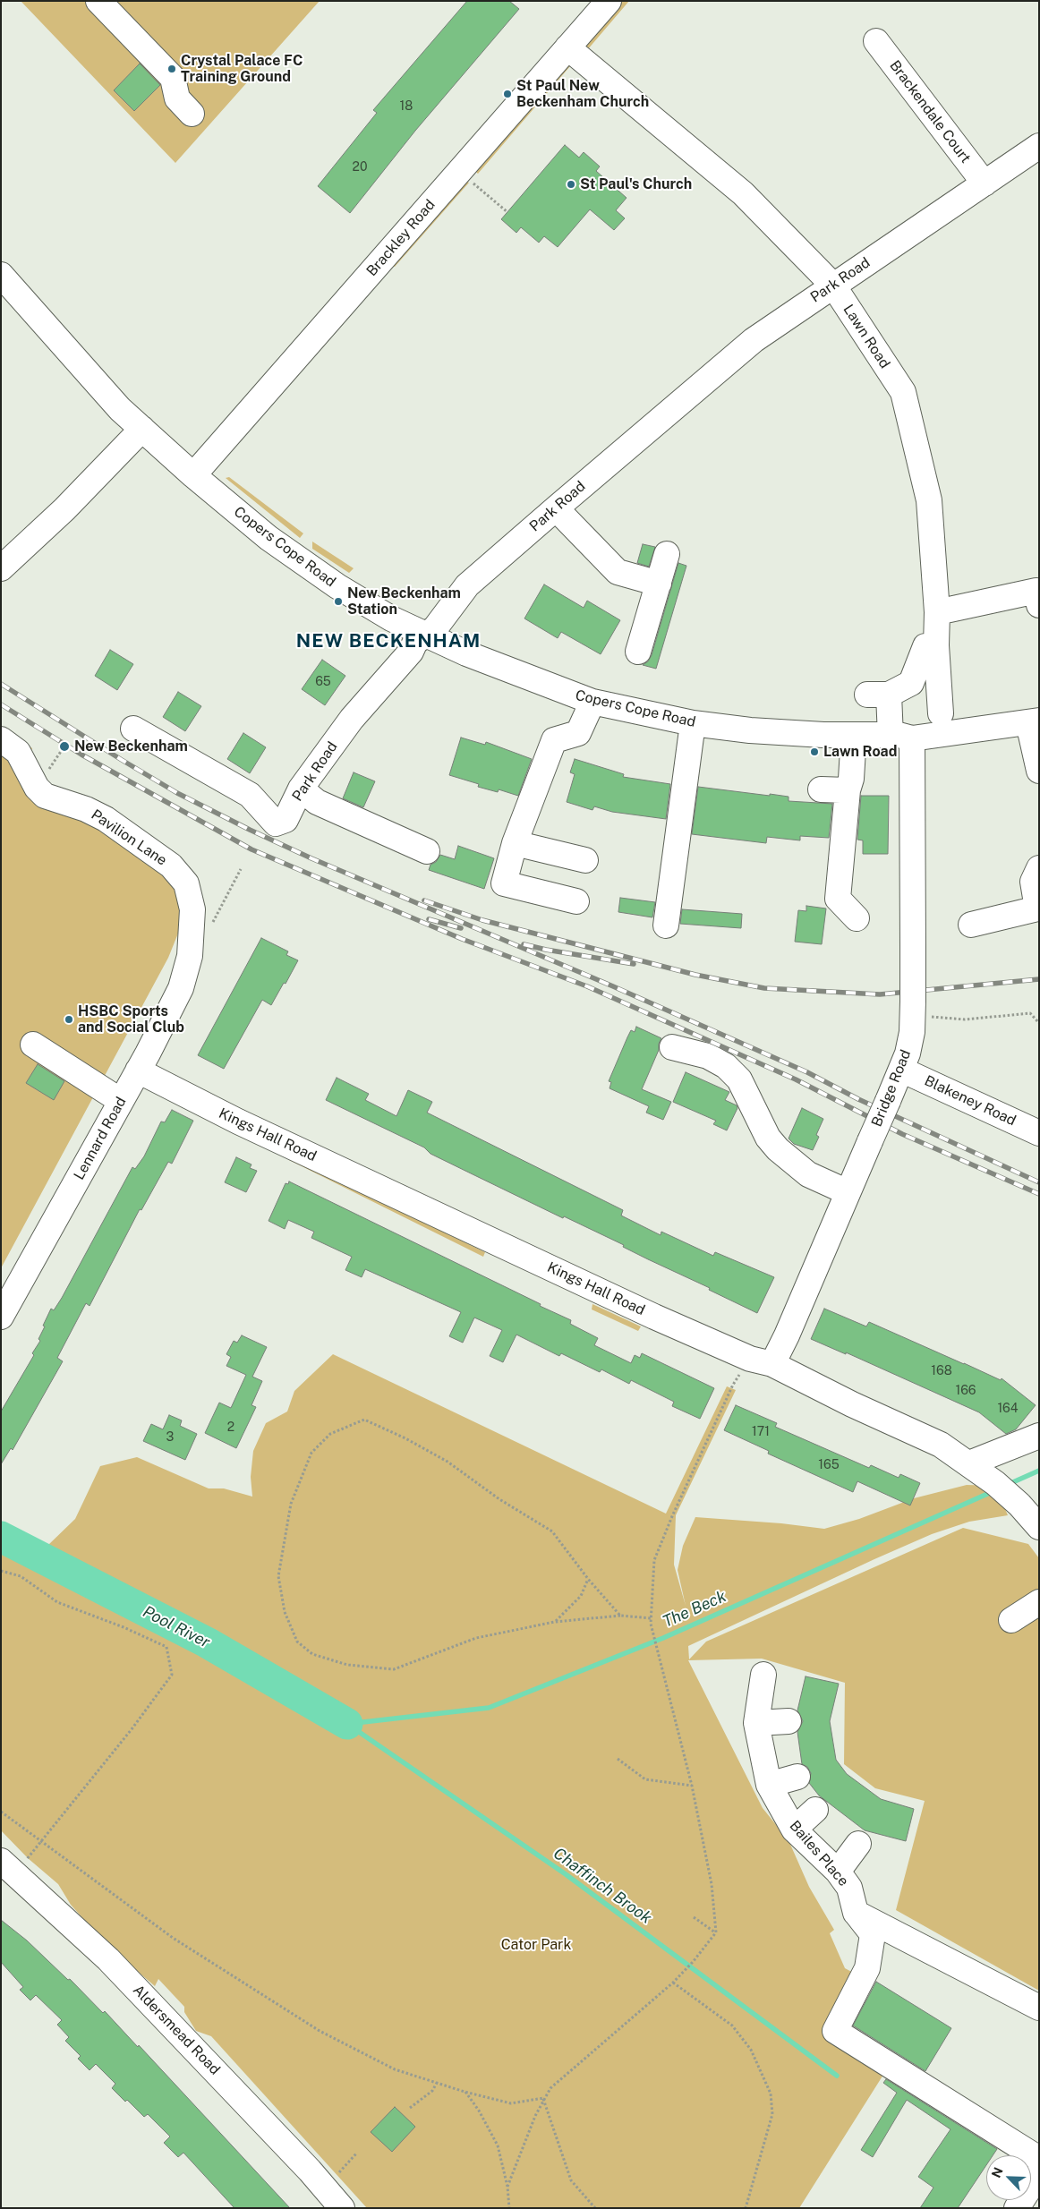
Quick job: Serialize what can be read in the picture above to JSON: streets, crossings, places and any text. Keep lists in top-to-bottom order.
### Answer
{
  "streets": {
    "street": [
      "Brackendale Court",
      "Brackley Road",
      "Park Road",
      "Lawn Road",
      "Copers Cope Road",
      "Pavilion Lane",
      "Bridge Road",
      "Blakeney Road",
      "Kings Hall Road",
      "Lennard Road",
      "Bailes Place",
      "Aldersmead Road"
    ]
  },
  "crossings": [
    ["Brackendale Court", "Park Road"],
    ["Brackley Road", "Lawn Road"],
    ["Brackley Road", "Copers Cope Road"],
    ["Park Road", "Lawn Road"],
    ["Park Road", "Copers Cope Road"],
    ["Lawn Road", "Bridge Road"],
    ["Copers Cope Road", "Bridge Road"],
    ["Pavilion Lane", "Lennard Road"],
    ["Bridge Road", "Blakeney Road"],
    ["Bridge Road", "Kings Hall Road"],
    ["Kings Hall Road", "Lennard Road"]
  ],
  "districts": ["NEW BECKENHAM"],
  "water": ["The Beck", "Pool River", "Chaffinch Brook"],
  "parks": ["Cator Park"],
  "places": [
    "Crystal Palace FC Training Ground",
    "St Paul New Beckenham Church",
    "St Paul's Church",
    "New Beckenham Station",
    "New Beckenham",
    "Lawn Road",
    "HSBC Sports and Social Club"
  ],
  "house_numbers": [
    "18",
    "20",
    "65",
    "168",
    "166",
    "164",
    "2",
    "171",
    "3",
    "165"
  ],
  "north": "top left"
}
